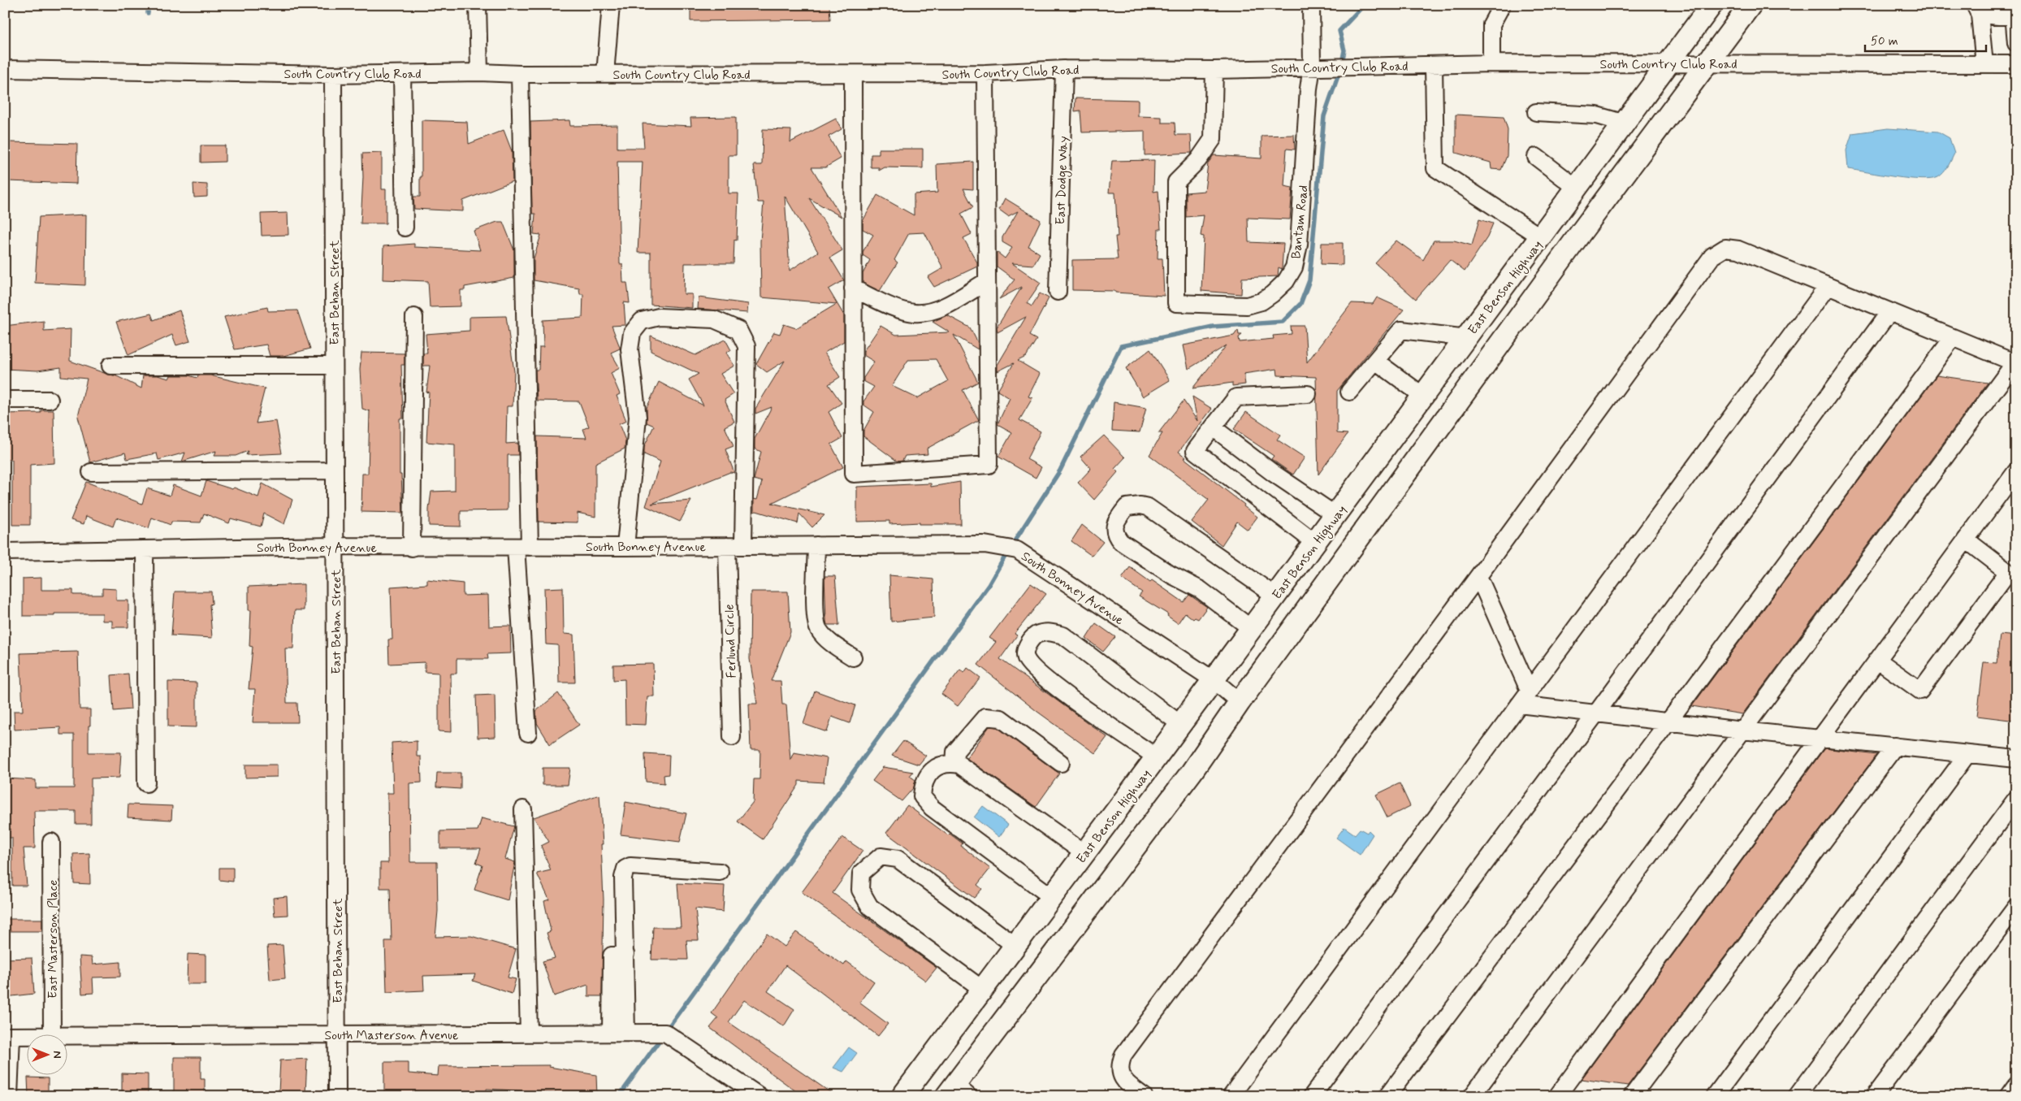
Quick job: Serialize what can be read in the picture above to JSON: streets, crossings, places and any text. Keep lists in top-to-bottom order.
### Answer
{
  "streets": {
    "main road": ["East Benson Highway"],
    "street": [
      "South Country Club Road",
      "East Dodge Way",
      "Bantam Road",
      "East Behan Street",
      "South Bonney Avenue",
      "Ferlund Circle",
      "East Masterson Place",
      "South Masterson Avenue"
    ]
  },
  "crossings": [
    ["South Country Club Road", "East Dodge Way"],
    ["South Country Club Road", "Bantam Road"],
    ["South Country Club Road", "East Benson Highway"],
    ["South Country Club Road", "East Behan Street"],
    ["East Benson Highway", "South Bonney Avenue"],
    ["East Behan Street", "South Bonney Avenue"],
    ["East Behan Street", "South Masterson Avenue"],
    ["South Bonney Avenue", "Ferlund Circle"]
  ],
  "scale_bar": "50 m",
  "north": "right"
}
